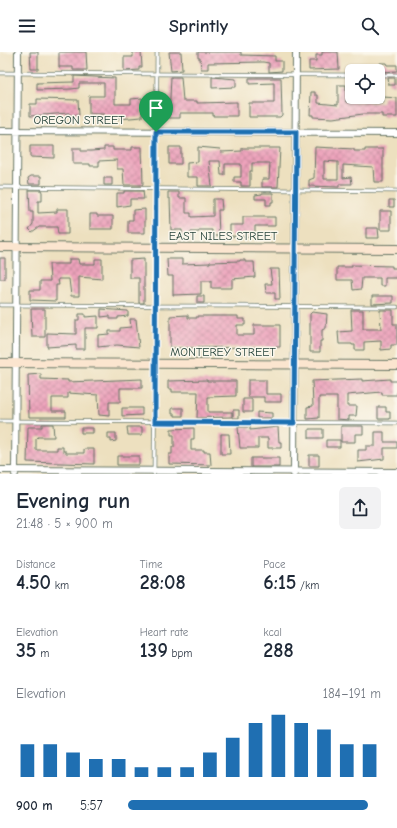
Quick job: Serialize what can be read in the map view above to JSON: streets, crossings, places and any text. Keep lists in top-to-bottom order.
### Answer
{
  "streets": {
    "main road": ["EAST NILES STREET", "MONTEREY STREET"],
    "street": ["OREGON STREET"]
  },
  "page": {
    "header": "Sprintly",
    "heading": ["Evening run", "21:48 · 5 × 900 m"],
    "stats": [
      ["Distance", "4.50 km"],
      ["Time", "28:08"],
      ["Pace", "6:15 /km"],
      ["Elevation", "35 m"],
      ["Heart rate", "139 bpm"],
      ["kcal", "288"]
    ],
    "chart": ["Elevation", "184–191 m"],
    "list": [
      {
        "name": "900 m",
        "note": "5:57"
      }
    ]
  }
}
